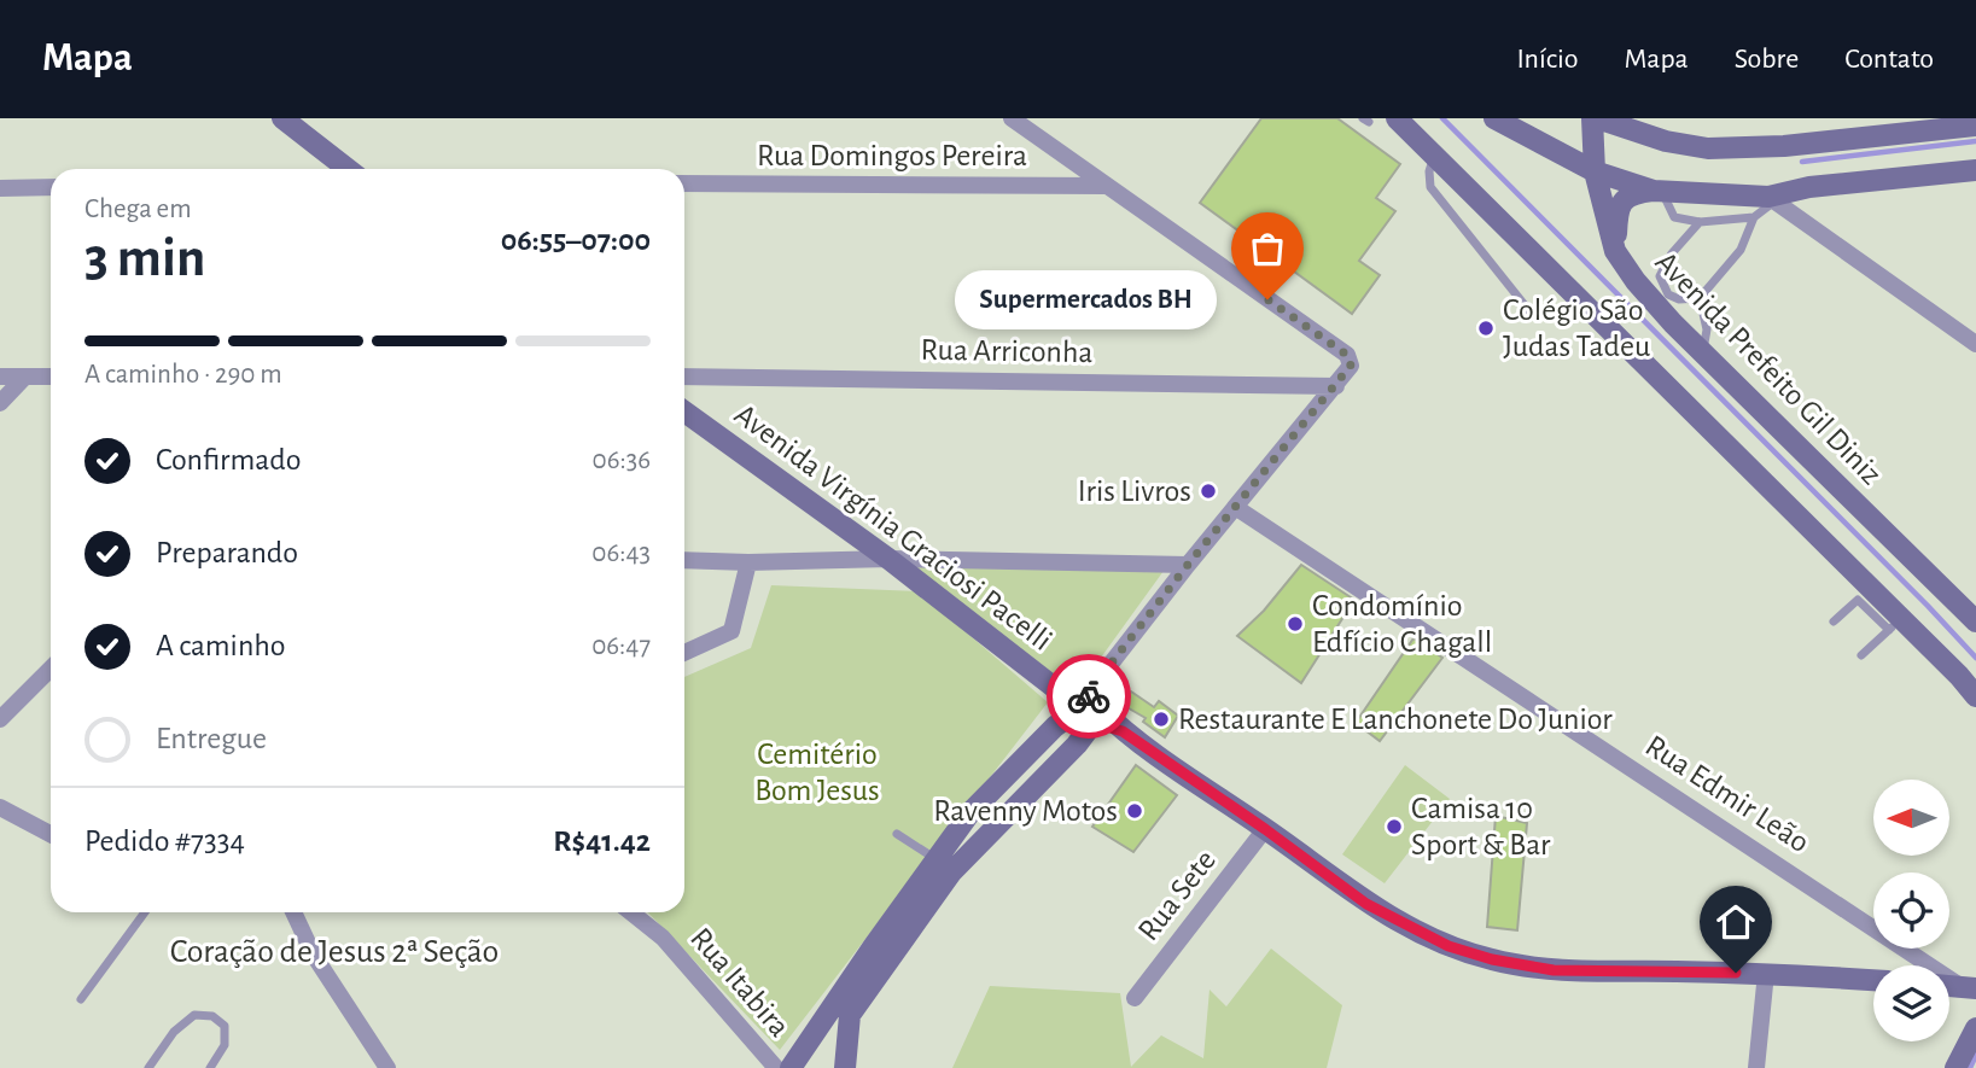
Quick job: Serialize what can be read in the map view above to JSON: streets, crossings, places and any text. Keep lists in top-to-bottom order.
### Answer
{
  "streets": {
    "street": [
      "Rua Domingos Pereira",
      "Rua Arriconha",
      "Avenida Prefeito Gil Diniz",
      "Avenida Virgínia Graciosi Pacelli",
      "Rua Edmir Leão",
      "Rua Sete",
      "Rua Itabira"
    ]
  },
  "crossings": [
    ["Avenida Virgínia Graciosi Pacelli", "Rua Sete"]
  ],
  "districts": ["Coração de Jesus 2ª Seção"],
  "parks": ["Cemitério Bom Jesus"],
  "places": [
    "Supermercados BH",
    "Colégio São Judas Tadeu",
    "Iris Livros",
    "Condomínio Edfício Chagall",
    "Restaurante E Lanchonete Do Junior",
    "Ravenny Motos",
    "Camisa 10 Sport & Bar"
  ],
  "north": "left",
  "page": {
    "header": "Mapa",
    "nav": [
      "Início",
      "Mapa",
      "Sobre",
      "Contato"
    ],
    "heading": ["3 min", "Chega em", "06:55–07:00"],
    "panel": ["Pedido #7334", "R$41.42"],
    "bubble": "Supermercados BH",
    "bar": "A caminho · 290 m",
    "list": [
      ["Confirmado", "06:36"],
      ["Preparando", "06:43"],
      ["A caminho", "06:47"],
      "Entregue"
    ]
  }
}
